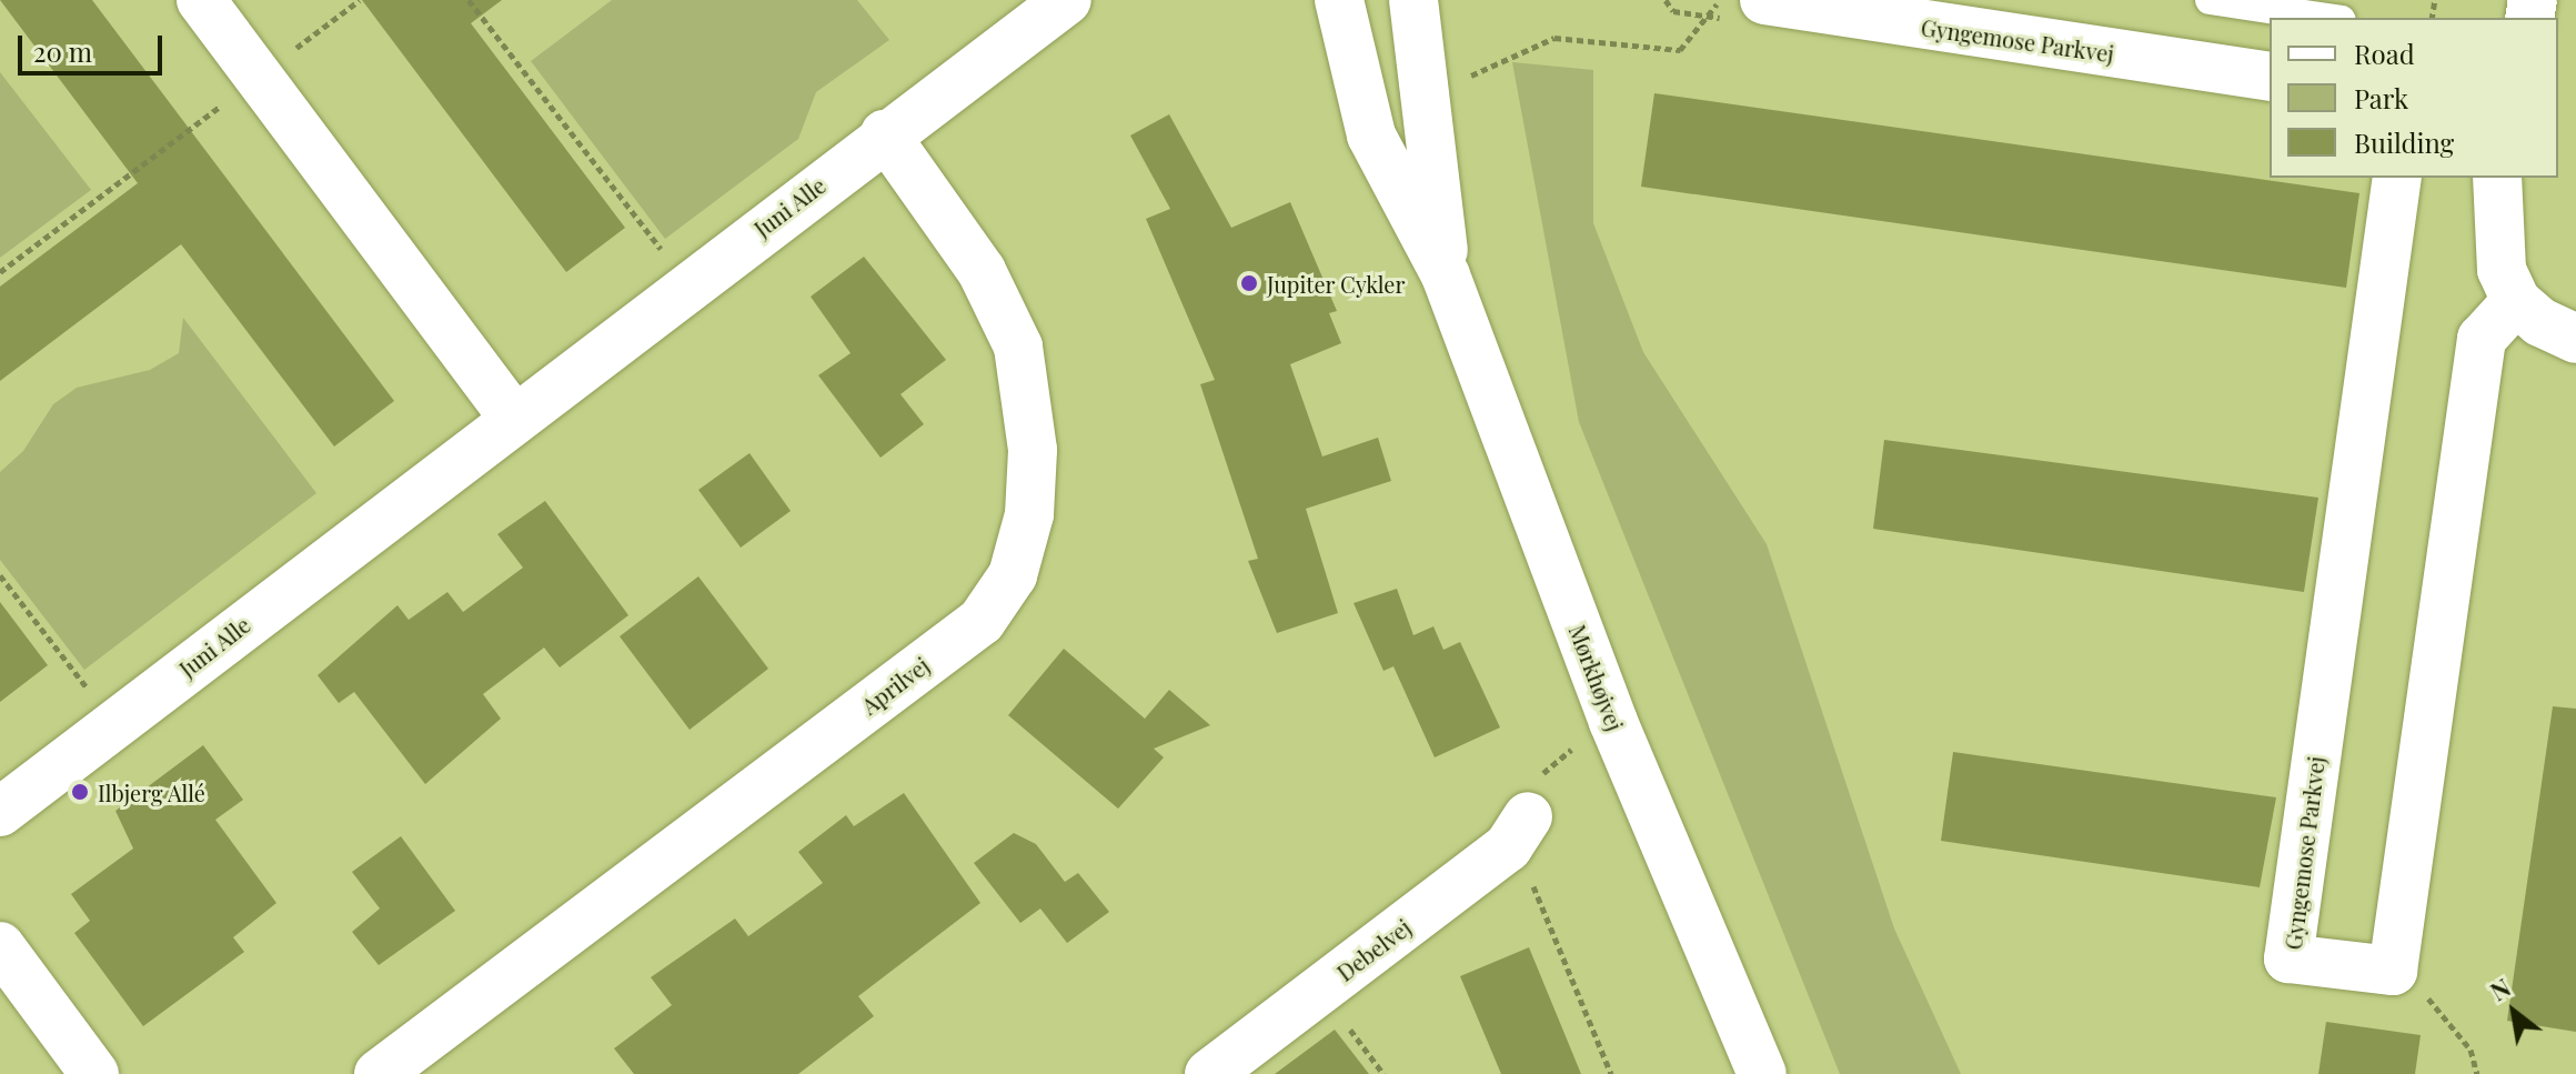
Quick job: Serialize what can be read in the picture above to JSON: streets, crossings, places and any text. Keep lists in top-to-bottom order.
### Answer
{
  "streets": {
    "street": [
      "Gyngemose Parkvej",
      "Juni Alle",
      "Mørkhøjvej",
      "Aprilvej",
      "Debelvej"
    ]
  },
  "crossings": [
    ["Juni Alle", "Aprilvej"]
  ],
  "places": ["Jupiter Cykler", "Ilbjerg Allé"],
  "legend": ["Road", "Park", "Building"],
  "scale_bar": "20 m",
  "north": "top left"
}
